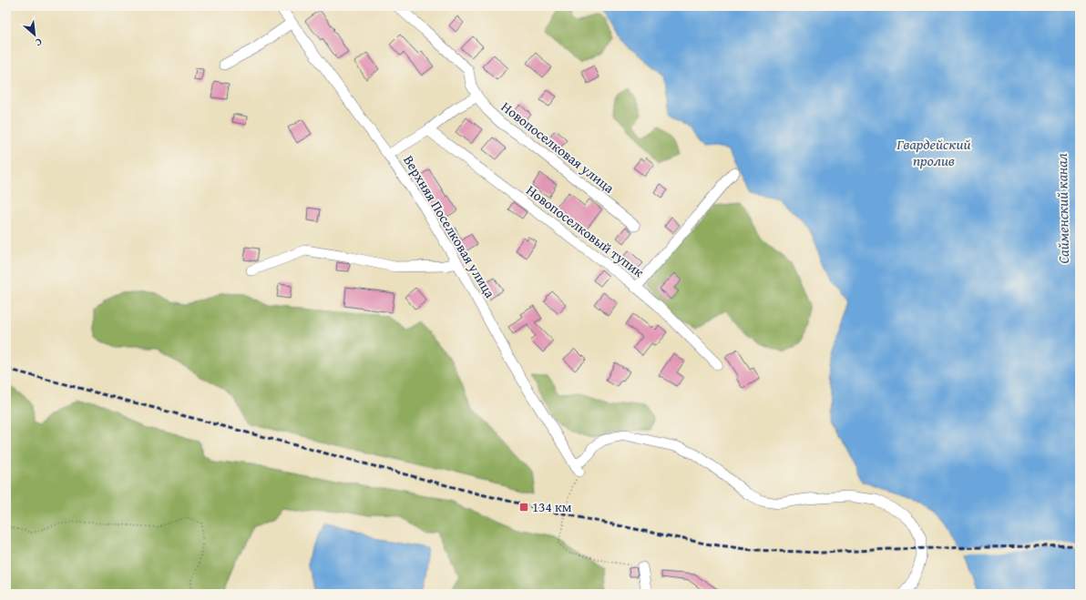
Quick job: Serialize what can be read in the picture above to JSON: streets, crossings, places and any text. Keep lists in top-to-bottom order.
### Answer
{
  "streets": {
    "street": ["Новопоселковая улица", "Верхняя Поселковая улица", "Новопоселковый тупик"]
  },
  "water": ["Гвардейский пролив", "Сайменский канал"],
  "places": {
    "transit": ["134 км"]
  },
  "north": "bottom right"
}
